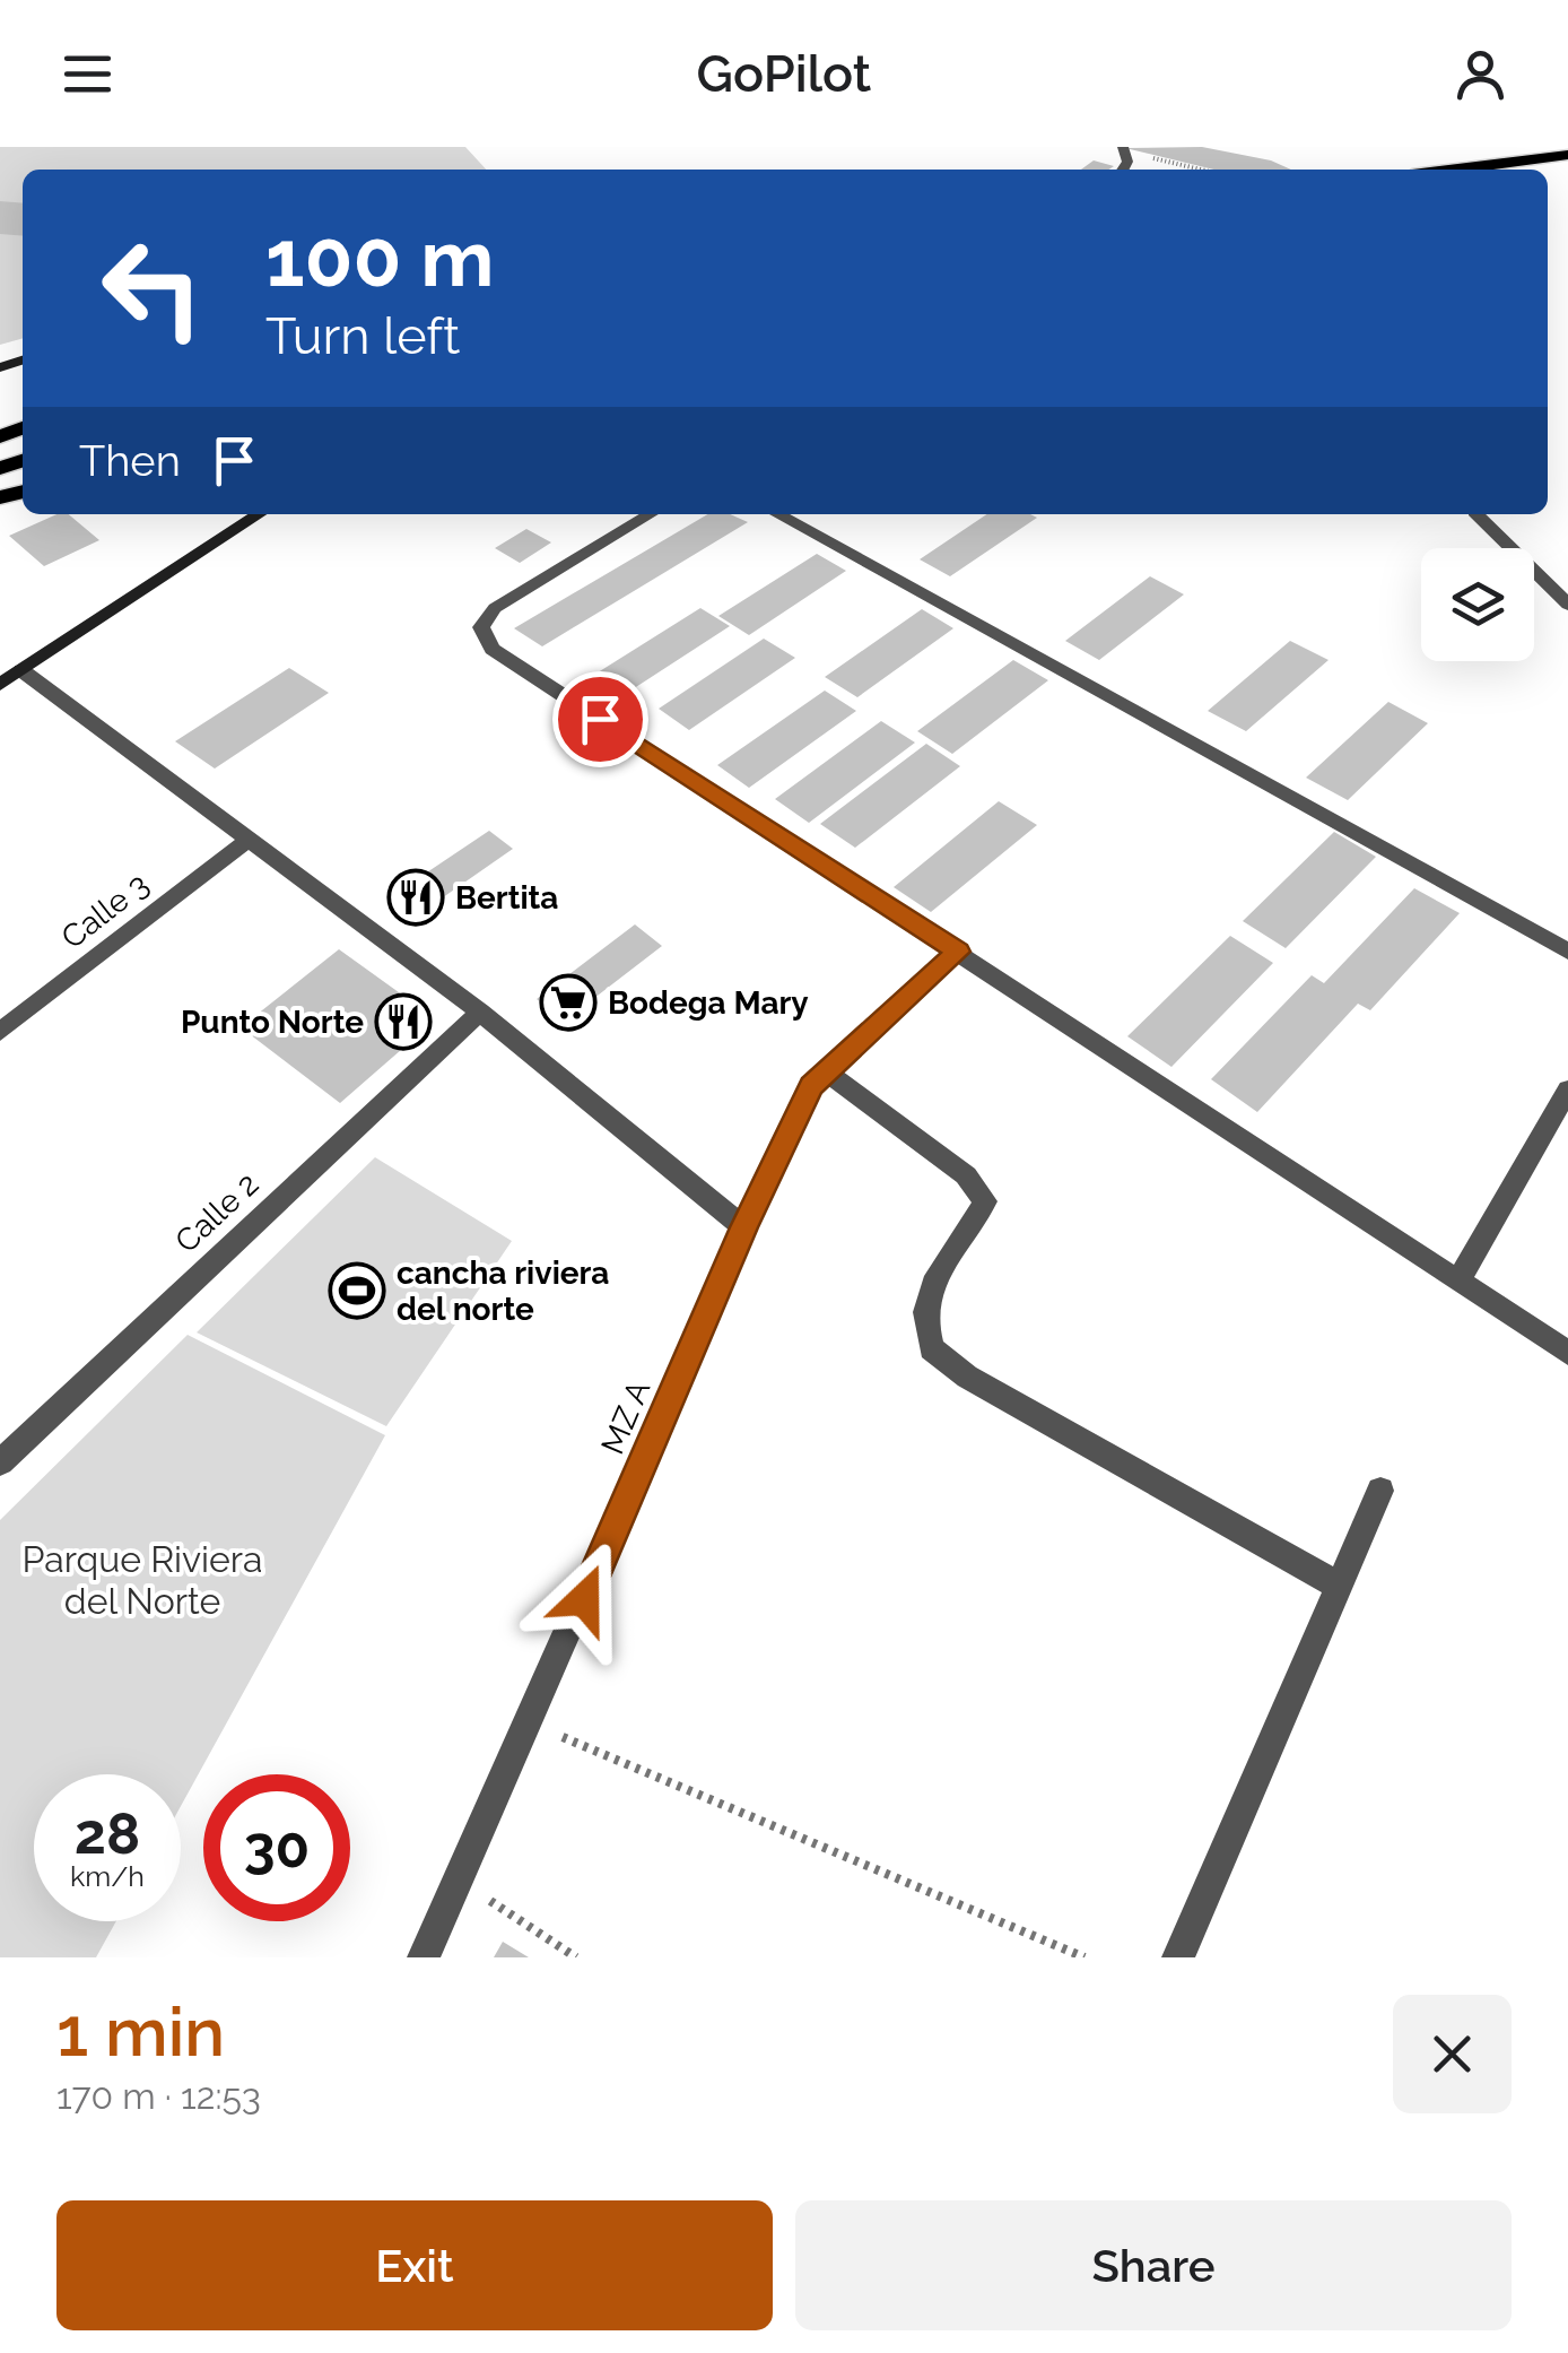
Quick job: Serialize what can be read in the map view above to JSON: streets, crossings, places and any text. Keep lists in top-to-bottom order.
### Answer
{
  "streets": {
    "street": ["Calle 3", "Calle 2", "MZ A"]
  },
  "parks": ["Parque Riviera del Norte"],
  "places": {
    "restaurant": ["Bertita", "Punto Norte"],
    "supermarket": ["Bodega Mary"],
    "sports": ["cancha riviera del norte"]
  },
  "page": {
    "header": "GoPilot",
    "turn": ["100 m", "Turn left"],
    "then": "Then",
    "speed": "28 km/h",
    "limit": "30",
    "heading": ["1 min", "170 m · 12:53"],
    "buttons": ["Exit", "Share"]
  }
}
